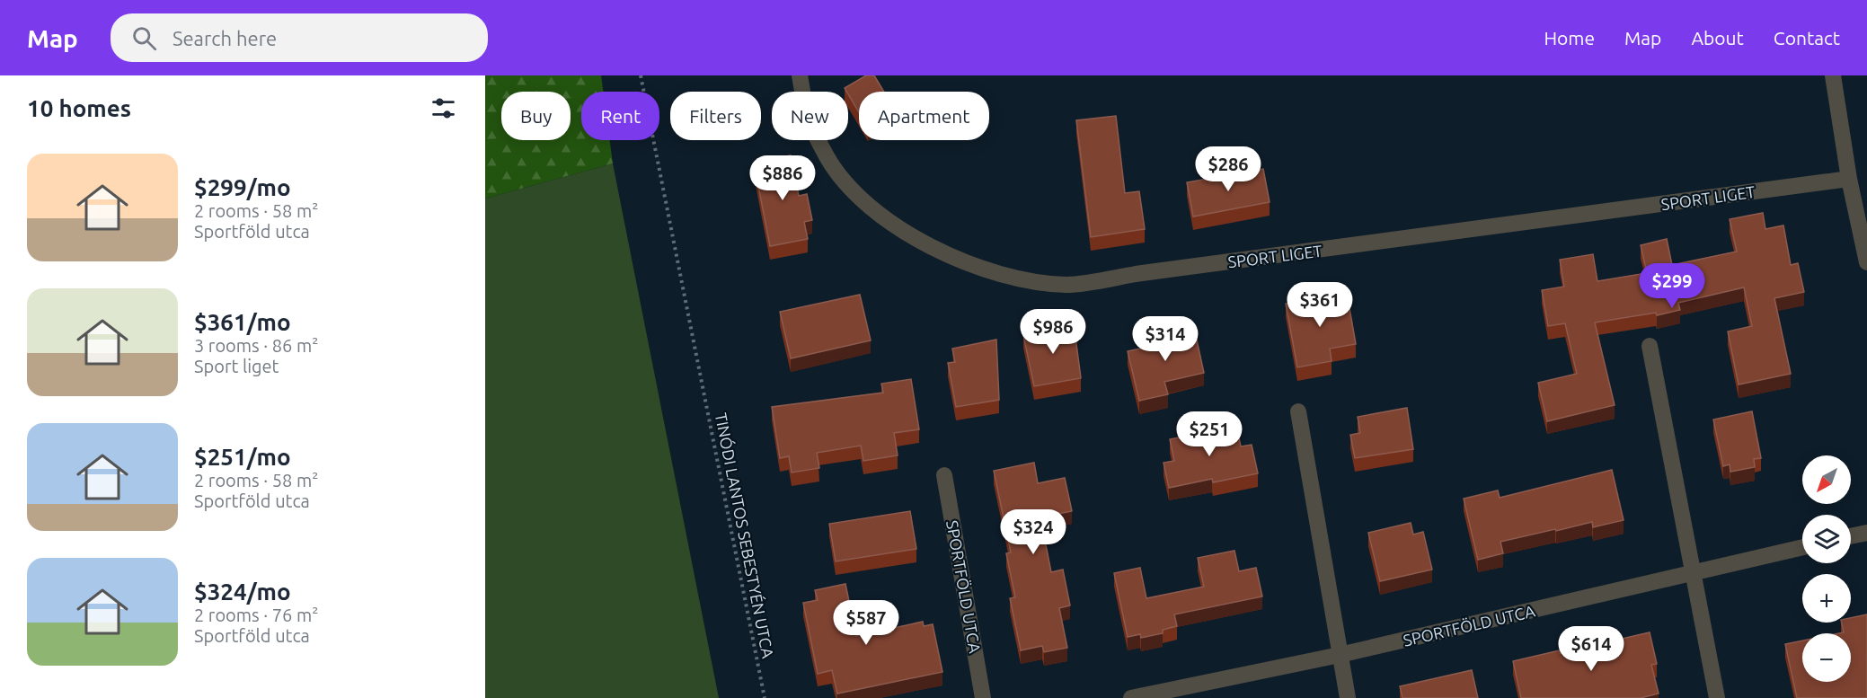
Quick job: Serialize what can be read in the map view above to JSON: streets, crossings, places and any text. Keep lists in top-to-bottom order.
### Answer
{
  "streets": {
    "street": ["SPORT LIGET", "SPORTFÖLD UTCA"],
    "path": ["TINÓDI LANTOS SEBESTYÉN UTCA"]
  },
  "north": "bottom left",
  "page": {
    "header": "Map",
    "search": "Search here",
    "nav": [
      "Home",
      "Map",
      "About",
      "Contact"
    ],
    "heading": "10 homes",
    "chip": [
      "Buy",
      "Rent",
      "Filters",
      "New",
      "Apartment"
    ],
    "list": [
      {
        "name": "$299/mo",
        "note": "2 rooms · 58 m² · Sportföld utca"
      },
      {
        "name": "$361/mo",
        "note": "3 rooms · 86 m² · Sport liget"
      },
      {
        "name": "$251/mo",
        "note": "2 rooms · 58 m² · Sportföld utca"
      },
      {
        "name": "$324/mo",
        "note": "2 rooms · 76 m² · Sportföld utca"
      }
    ],
    "price": [
      "$286",
      "$886",
      "$299",
      "$361",
      "$986",
      "$314",
      "$251",
      "$324",
      "$587",
      "$614"
    ],
    "map_buttons": ["+", "−"]
  }
}
